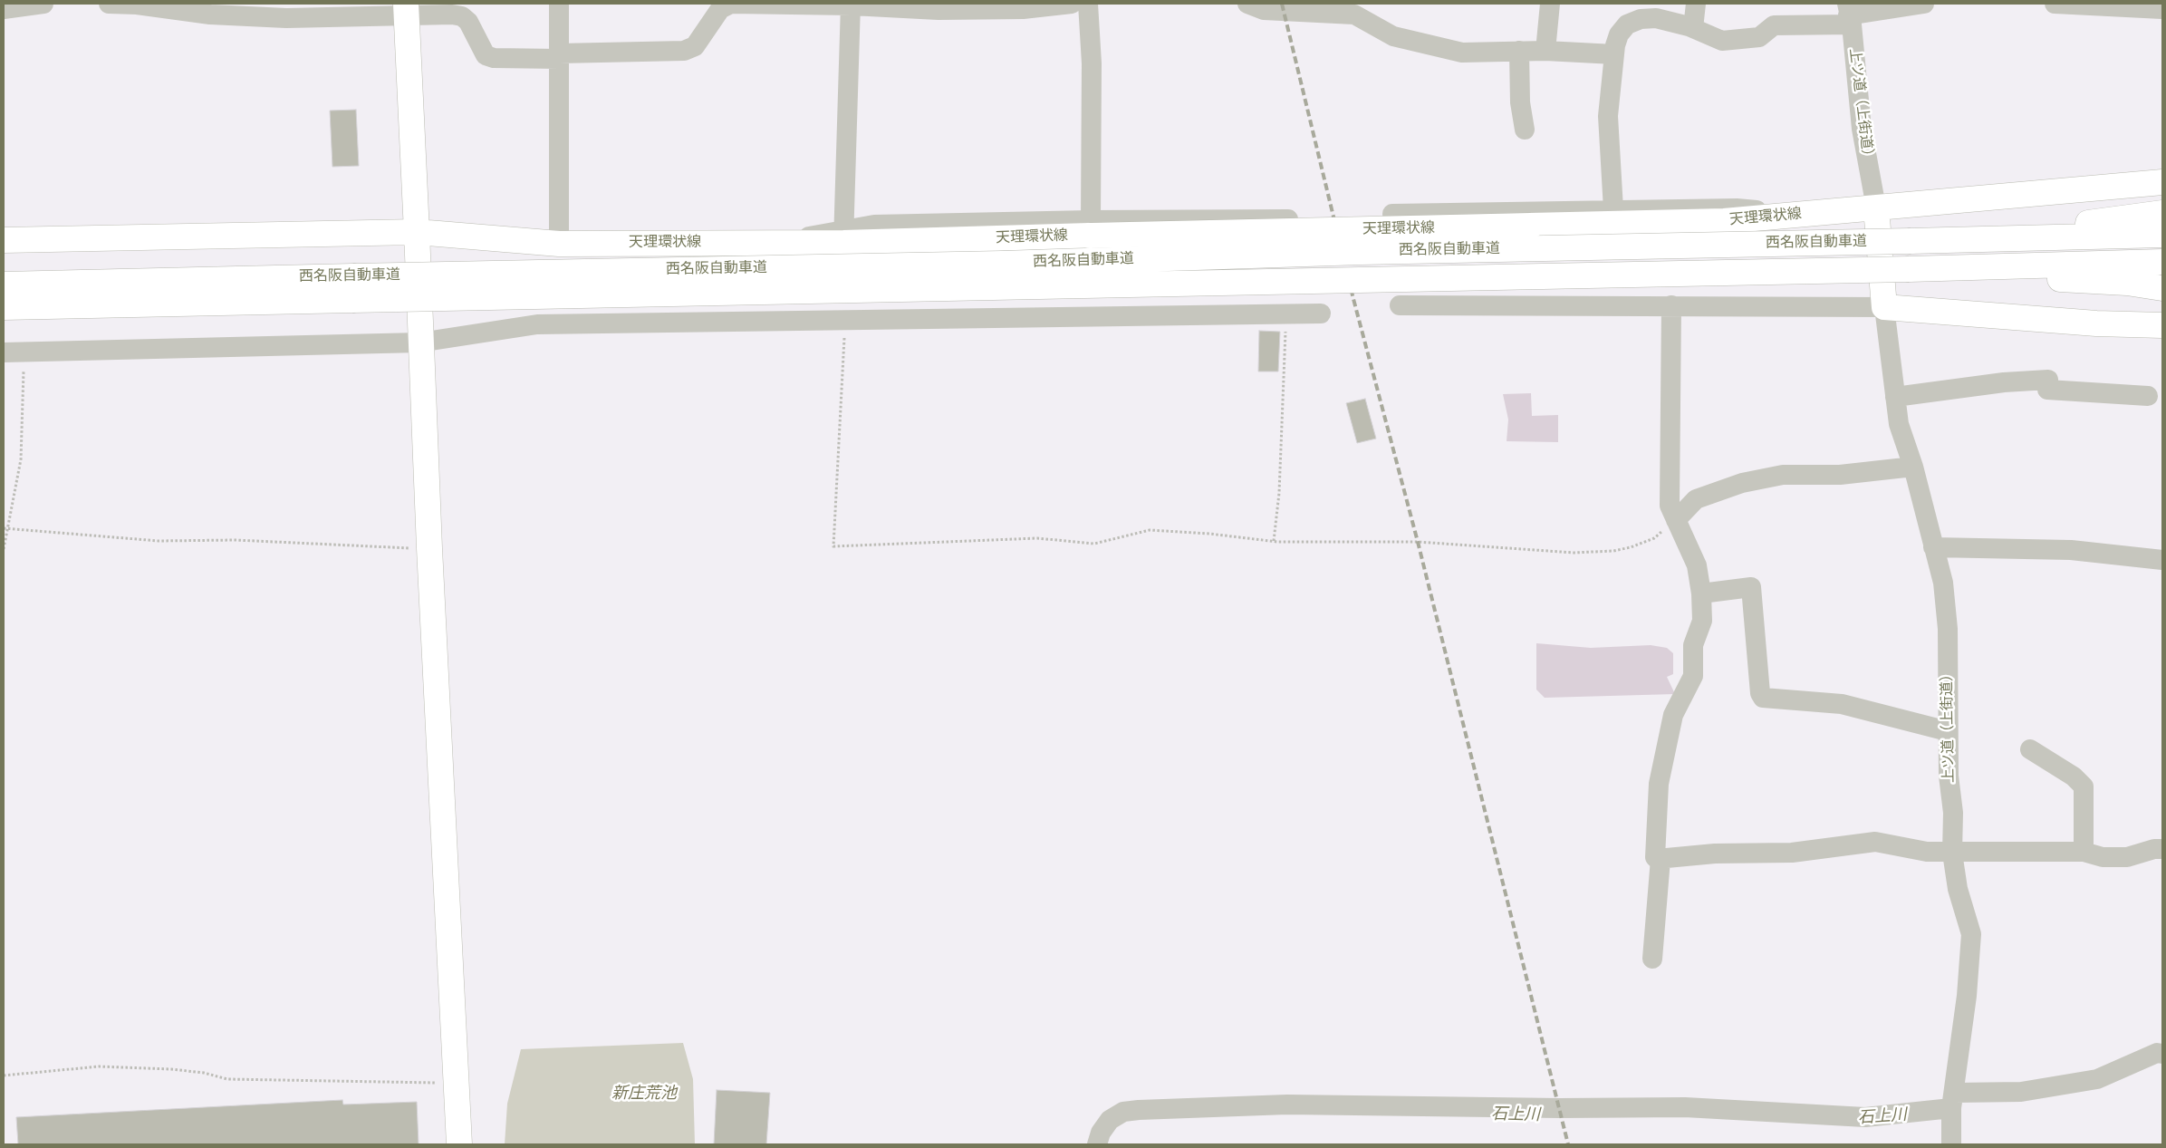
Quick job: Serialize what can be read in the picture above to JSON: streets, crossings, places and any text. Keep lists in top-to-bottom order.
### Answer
{
  "streets": {
    "main road": ["天理環状線", "西名阪自動車道"],
    "street": ["上ツ道（上街道）"]
  },
  "crossings": [
    ["上ツ道（上街道）", "天理環状線"]
  ],
  "water": ["新庄荒池", "石上川"]
}
